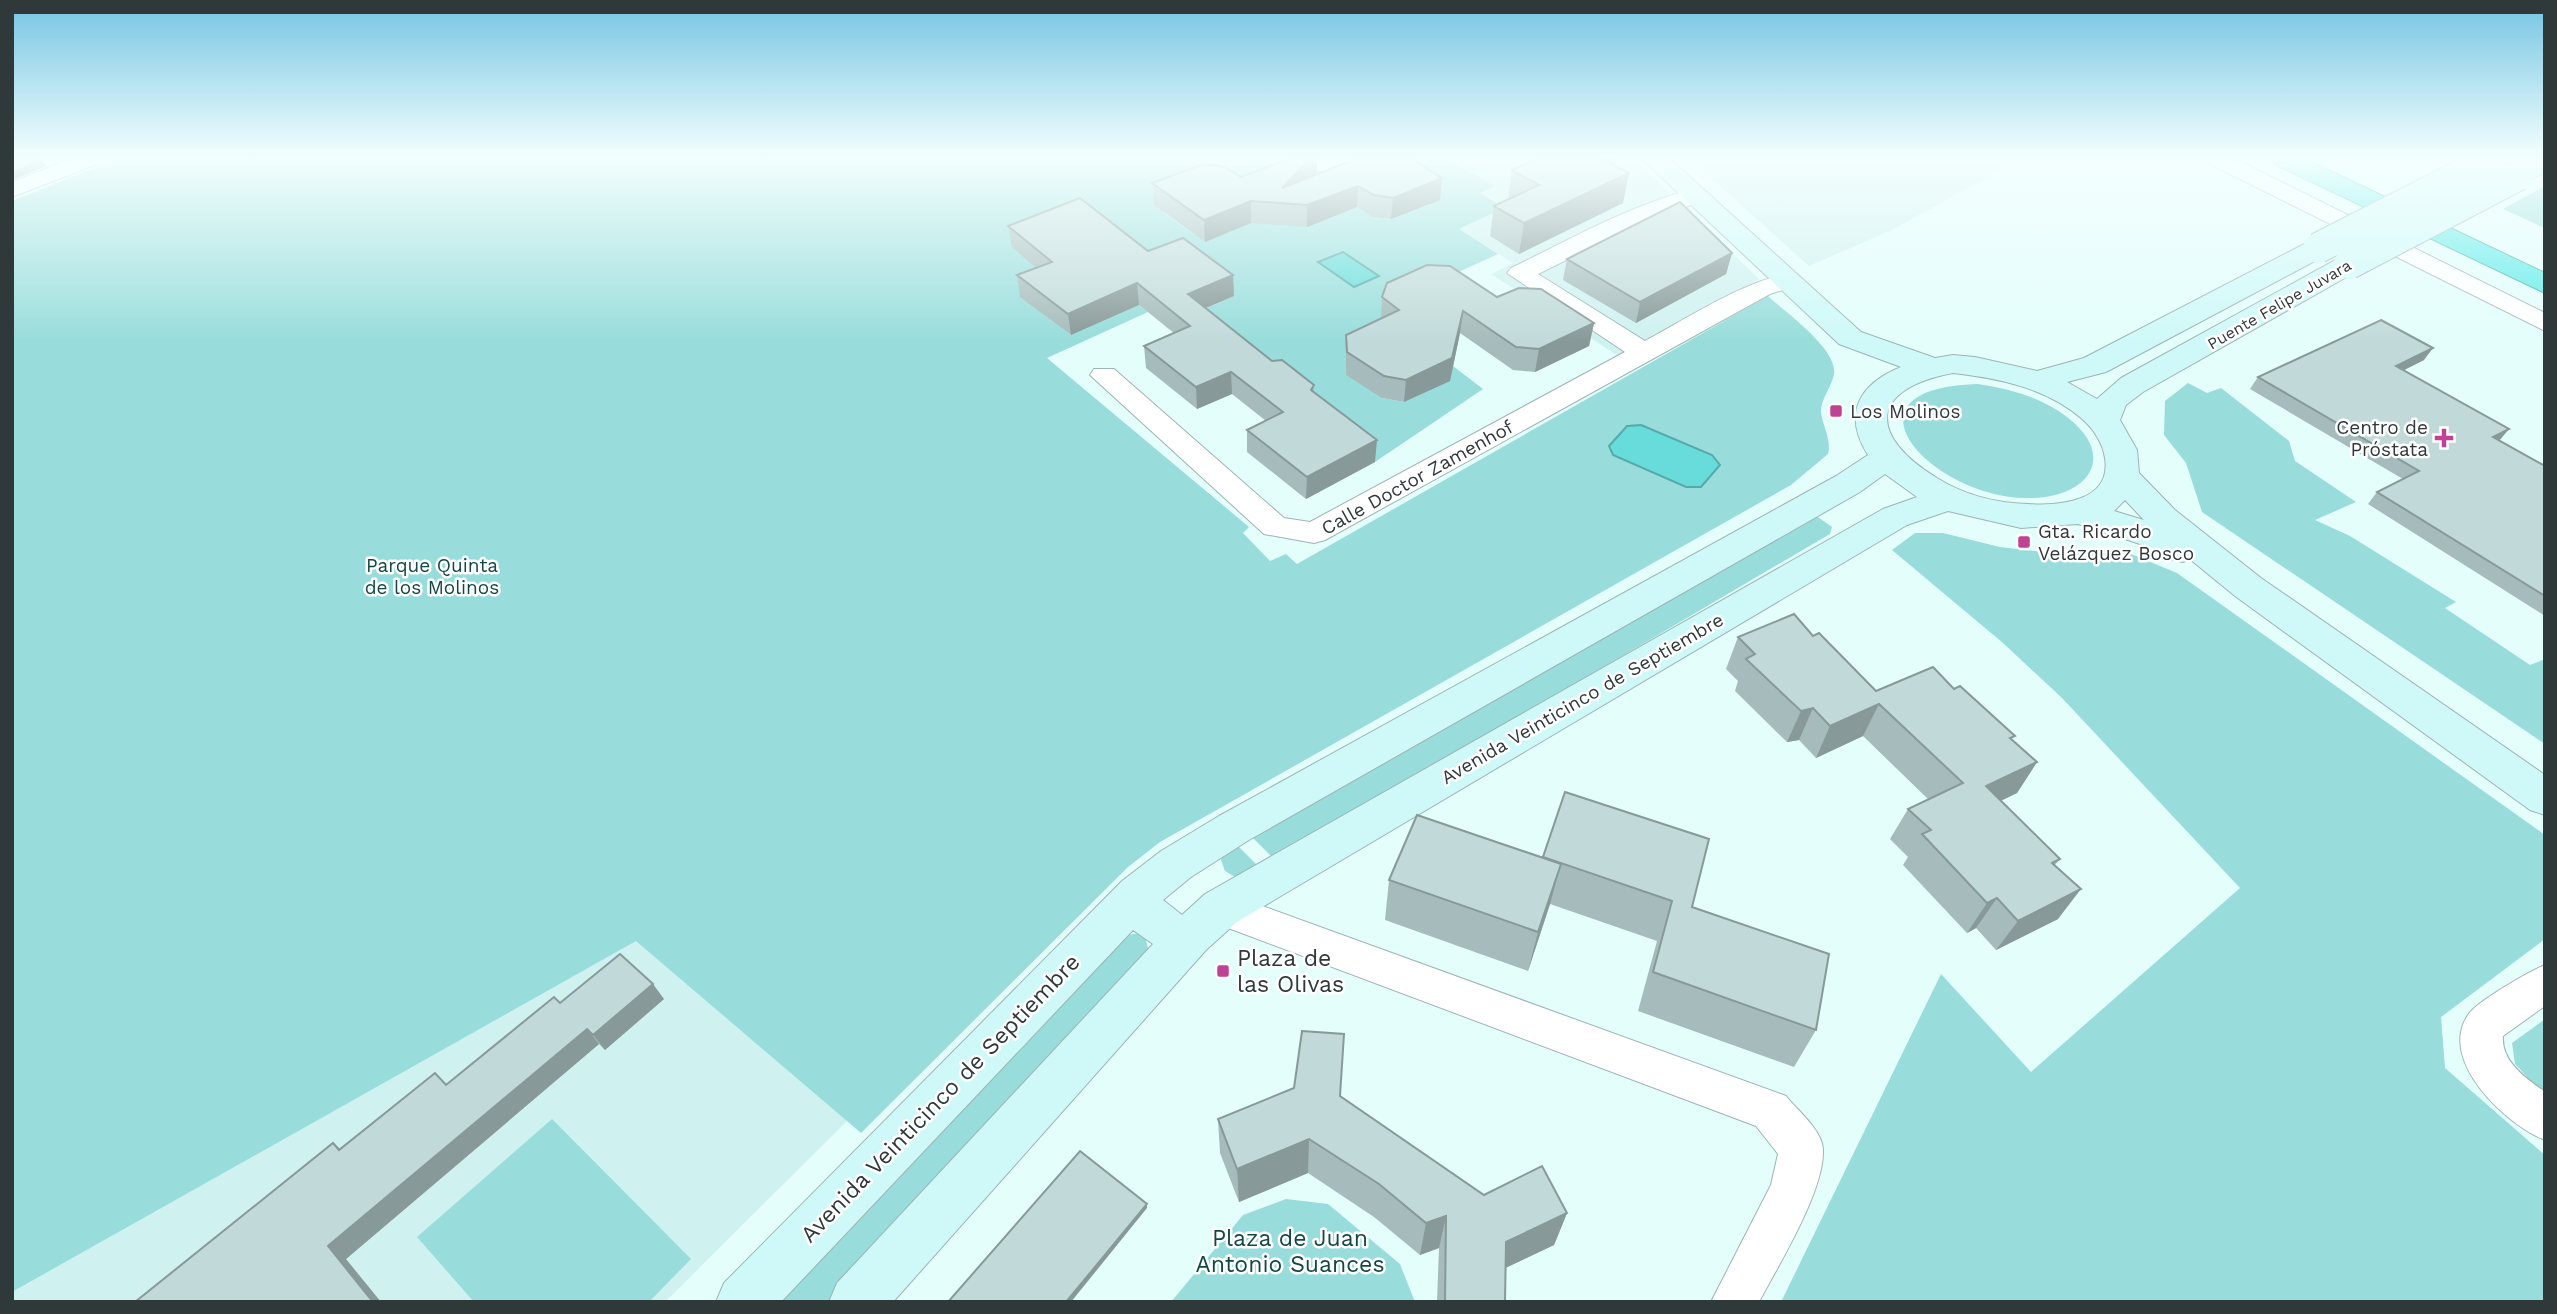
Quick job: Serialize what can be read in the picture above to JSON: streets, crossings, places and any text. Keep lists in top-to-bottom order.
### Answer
{
  "streets": {
    "main road": ["Puente Felipe Juvara", "Avenida Veinticinco de Septiembre"],
    "street": ["Calle Doctor Zamenhof"]
  },
  "parks": ["Parque Quinta de los Molinos", "Plaza de Juan Antonio Suances"],
  "places": {
    "transit": ["Los Molinos", "Gta. Ricardo Velázquez Bosco", "Plaza de las Olivas"],
    "health": ["Centro de Próstata"]
  }
}
